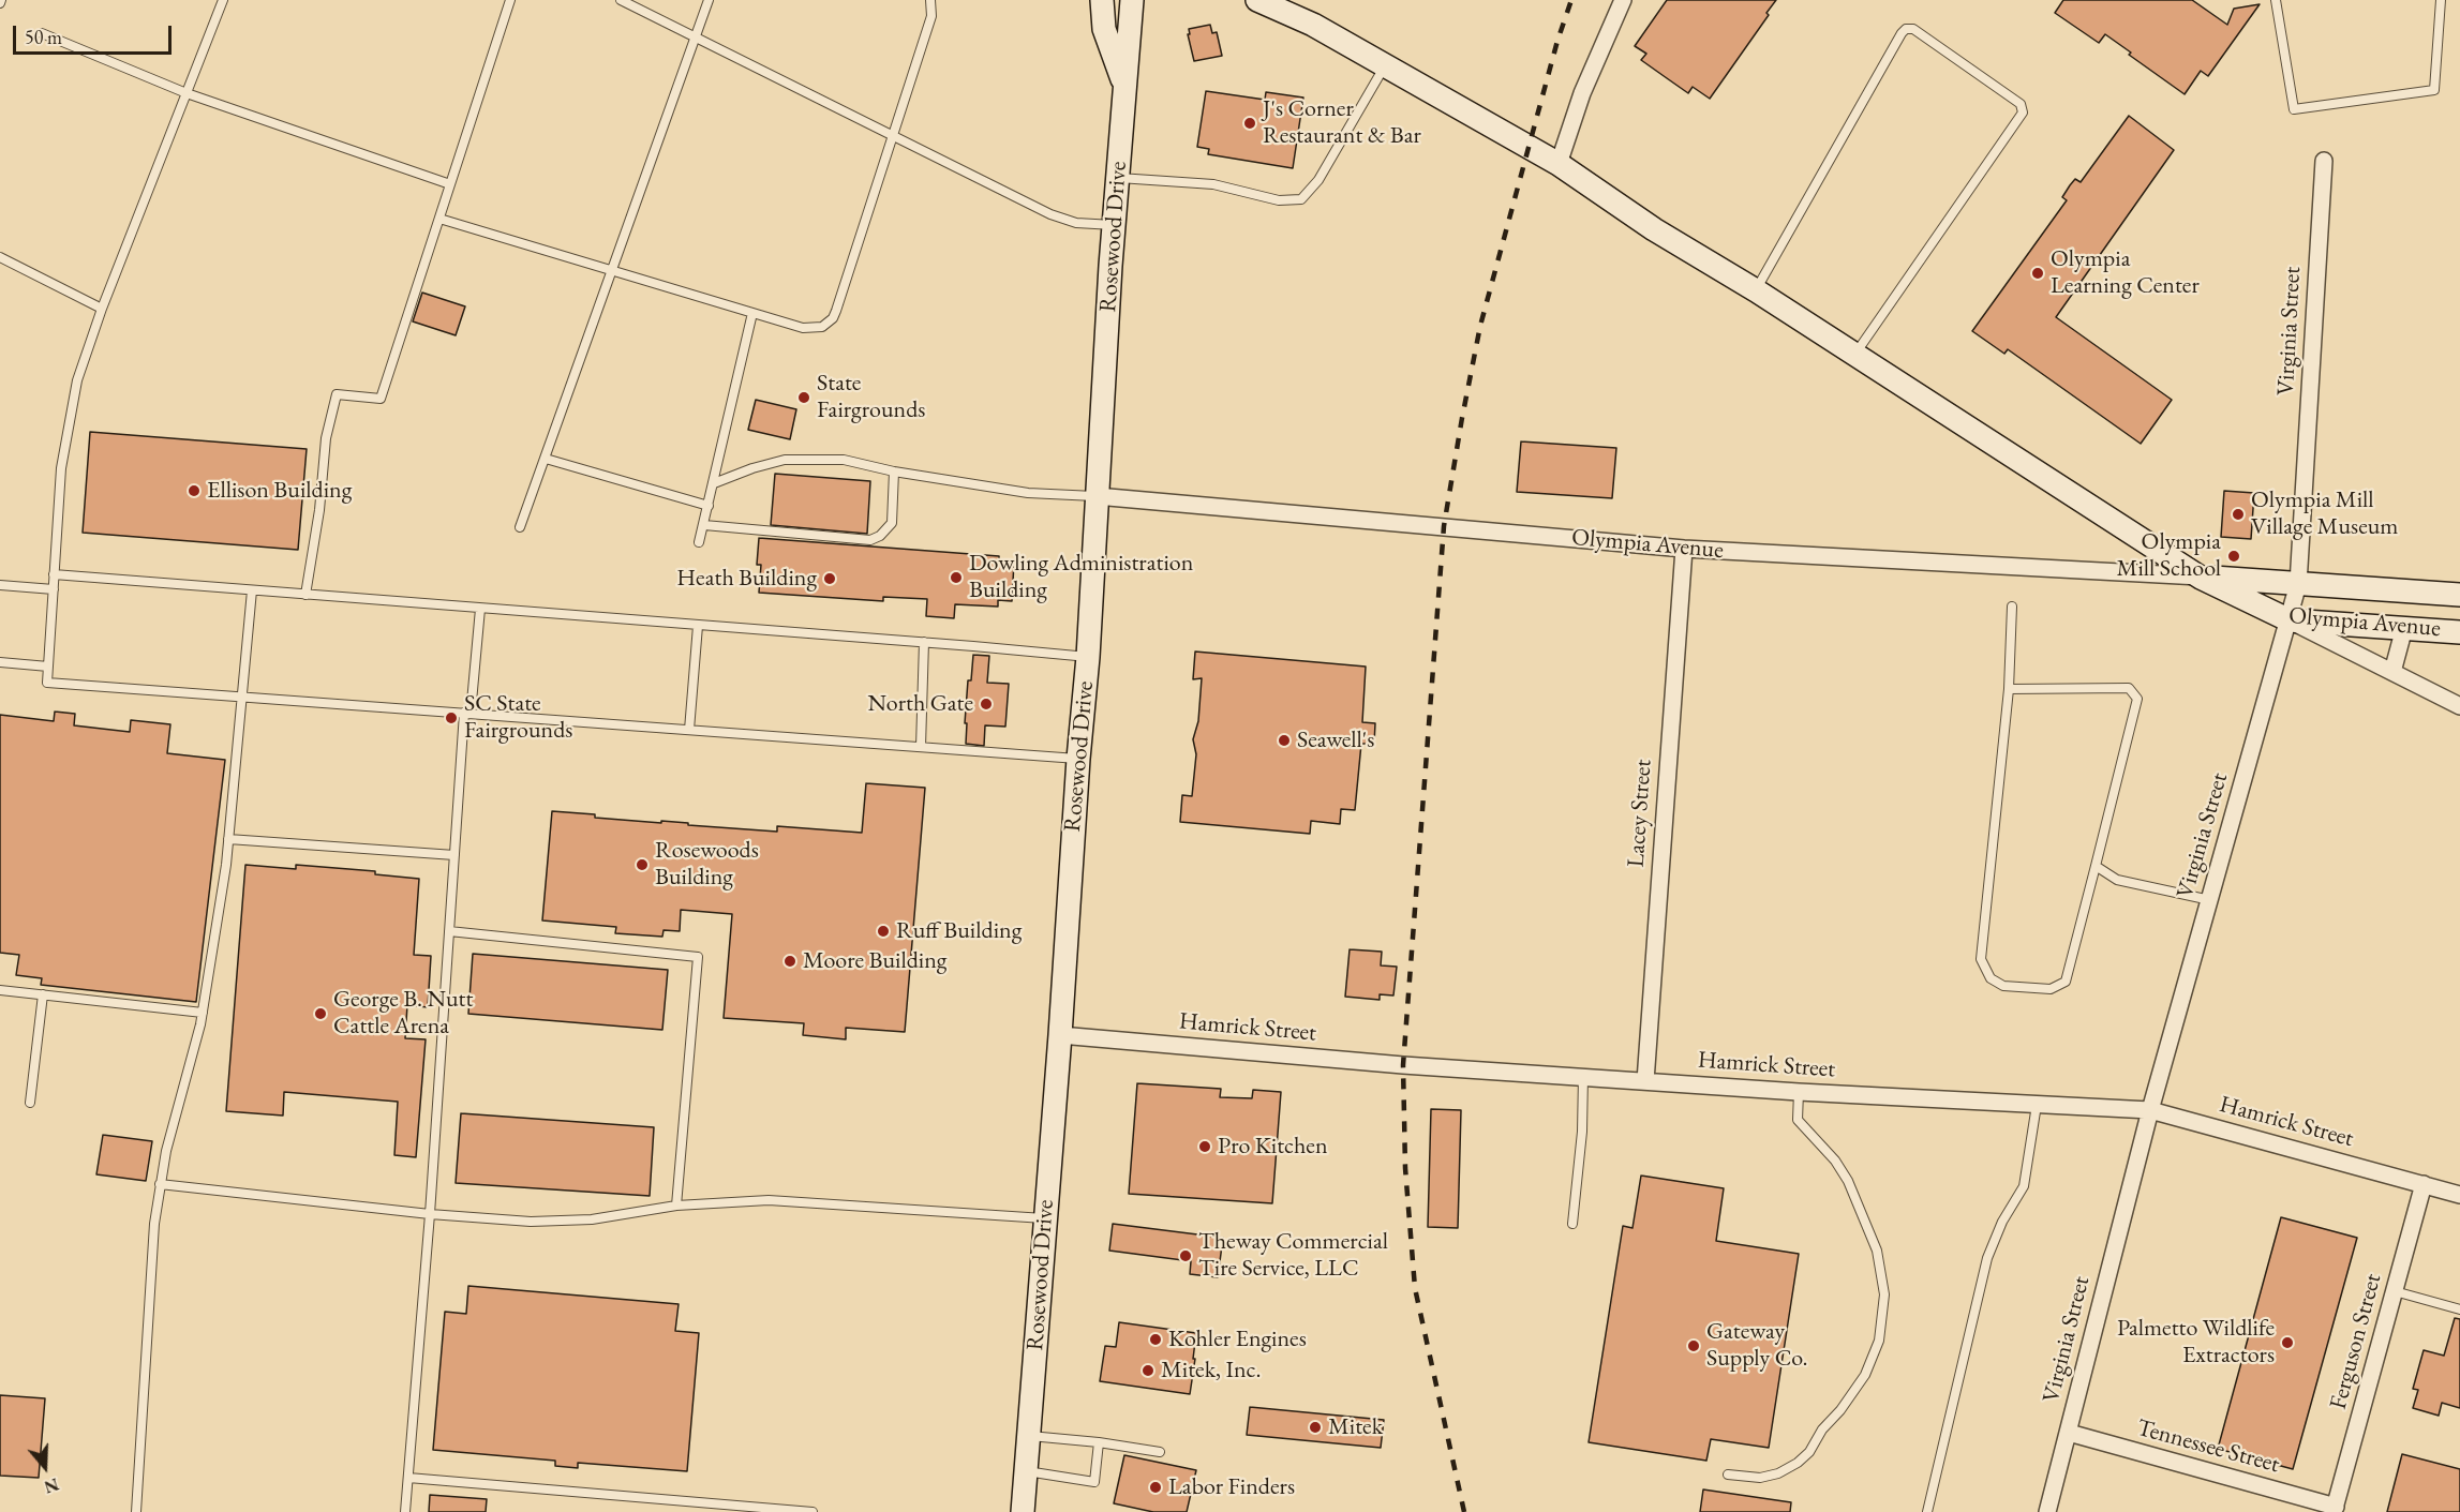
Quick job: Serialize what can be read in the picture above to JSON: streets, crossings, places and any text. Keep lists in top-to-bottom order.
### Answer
{
  "streets": {
    "main road": ["Rosewood Drive", "Olympia Avenue"],
    "street": [
      "Virginia Street",
      "Lacey Street",
      "Hamrick Street",
      "Ferguson Street",
      "Tennessee Street"
    ]
  },
  "crossings": [
    ["Rosewood Drive", "Olympia Avenue"],
    ["Rosewood Drive", "Hamrick Street"],
    ["Virginia Street", "Olympia Avenue"],
    ["Virginia Street", "Hamrick Street"],
    ["Virginia Street", "Tennessee Street"],
    ["Olympia Avenue", "Lacey Street"],
    ["Lacey Street", "Hamrick Street"],
    ["Hamrick Street", "Ferguson Street"],
    ["Ferguson Street", "Tennessee Street"]
  ],
  "places": [
    "J's Corner Restaurant & Bar",
    "Olympia Learning Center",
    "State Fairgrounds",
    "Ellison Building",
    "Olympia Mill Village Museum",
    "Olympia Mill School",
    "Dowling Administration Building",
    "Heath Building",
    "North Gate",
    "SC State Fairgrounds",
    "Seawell's",
    "Rosewoods Building",
    "Ruff Building",
    "Moore Building",
    "George B. Nutt Cattle Arena",
    "Pro Kitchen",
    "Theway Commercial Tire Service, LLC",
    "Kohler Engines",
    "Palmetto Wildlife Extractors",
    "Gateway Supply Co.",
    "Mitek, Inc.",
    "Mitek",
    "Labor Finders"
  ],
  "scale_bar": "50 m",
  "north": "bottom"
}
